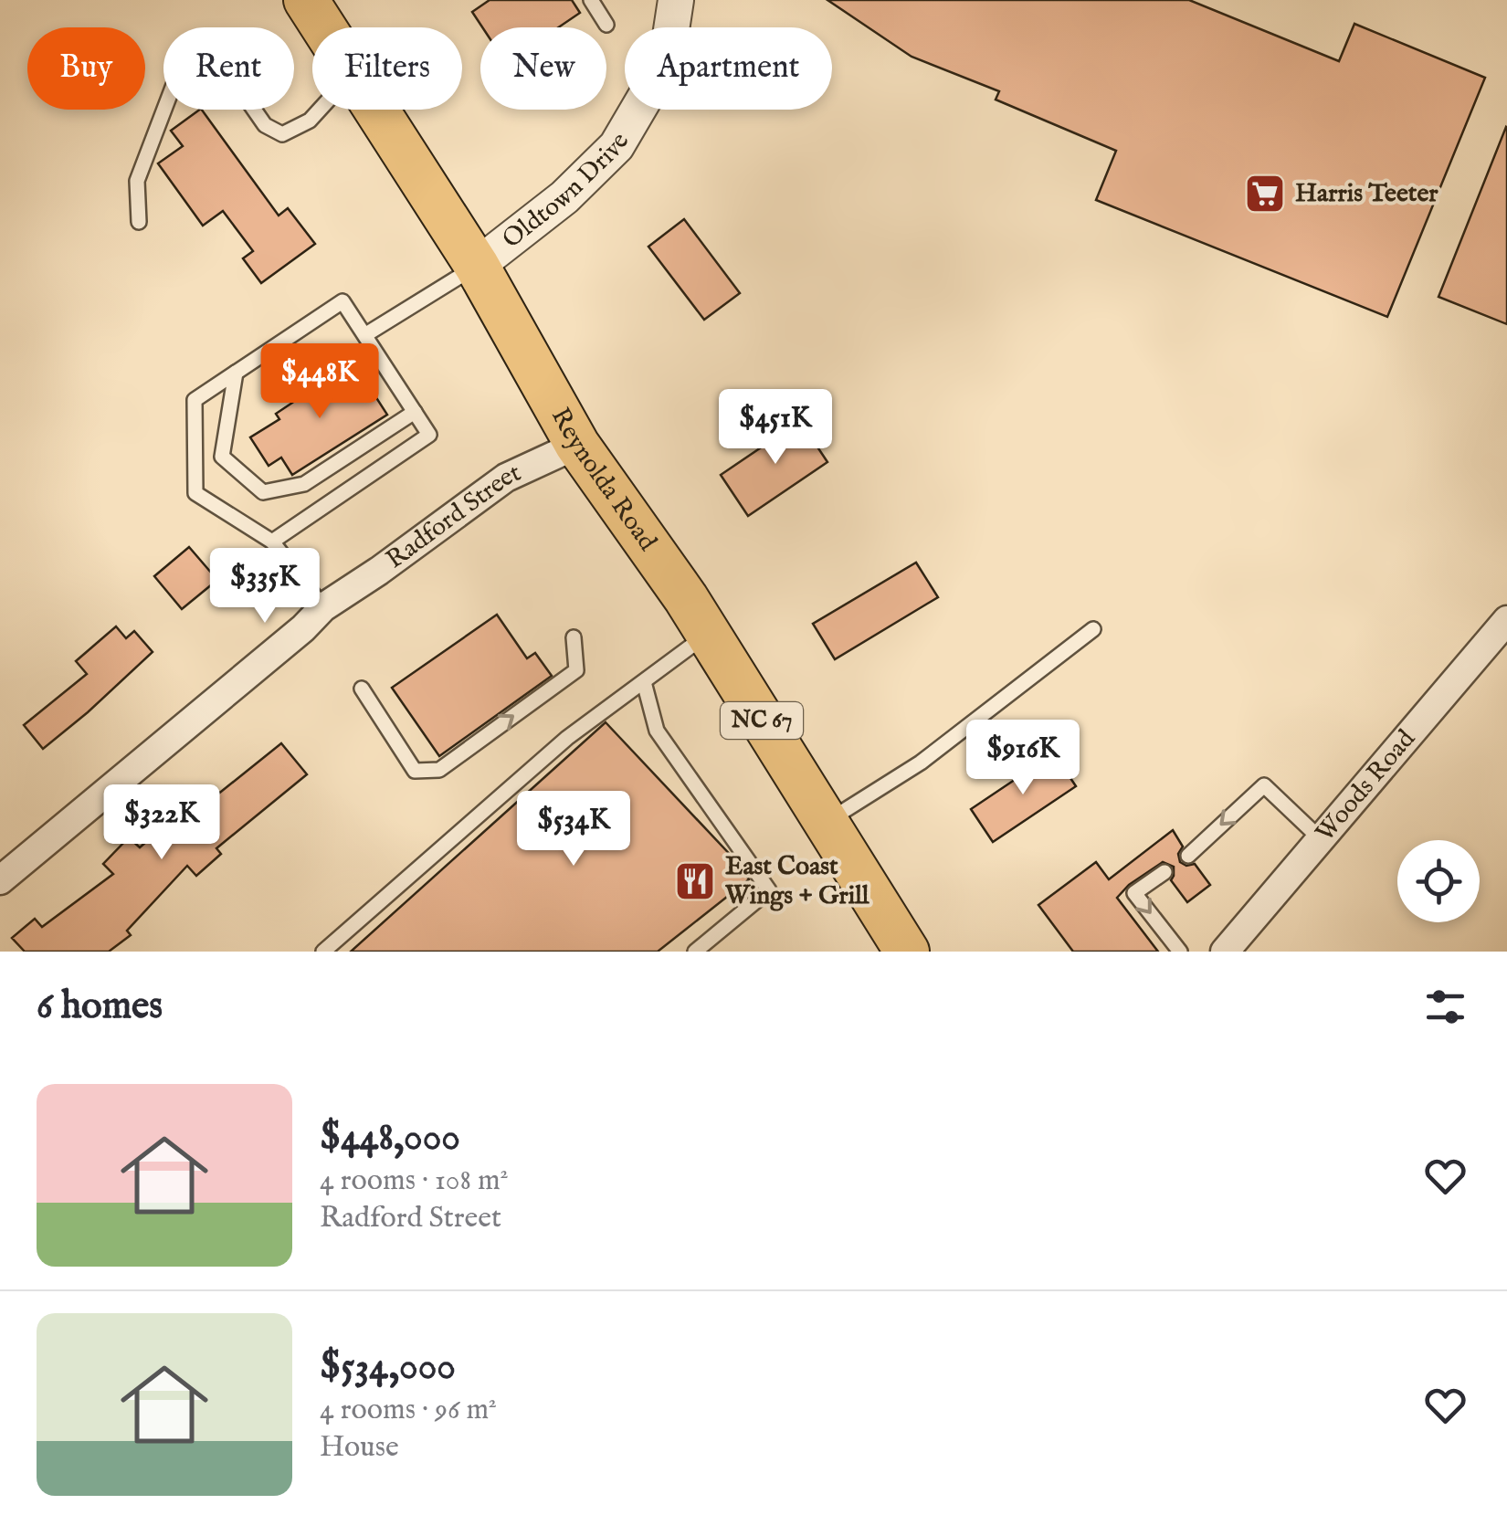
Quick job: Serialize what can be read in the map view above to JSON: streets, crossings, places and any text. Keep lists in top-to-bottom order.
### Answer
{
  "streets": {
    "main road": ["Reynolda Road", "NC 67"],
    "street": ["Oldtown Drive", "Radford Street", "Woods Road"]
  },
  "crossings": [
    ["Oldtown Drive", "Reynolda Road"],
    ["Reynolda Road", "Radford Street"]
  ],
  "places": {
    "supermarket": ["Harris Teeter"],
    "restaurant": ["East Coast Wings + Grill"]
  },
  "page": {
    "chip": [
      "Buy",
      "Rent",
      "Filters",
      "New",
      "Apartment"
    ],
    "price": [
      "$448K",
      "$451K",
      "$335K",
      "$916K",
      "$322K",
      "$534K"
    ],
    "heading": "6 homes",
    "list": [
      {
        "name": "$448,000",
        "note": "4 rooms · 108 m² · Radford Street"
      },
      {
        "name": "$534,000",
        "note": "4 rooms · 96 m² · House"
      }
    ]
  }
}
